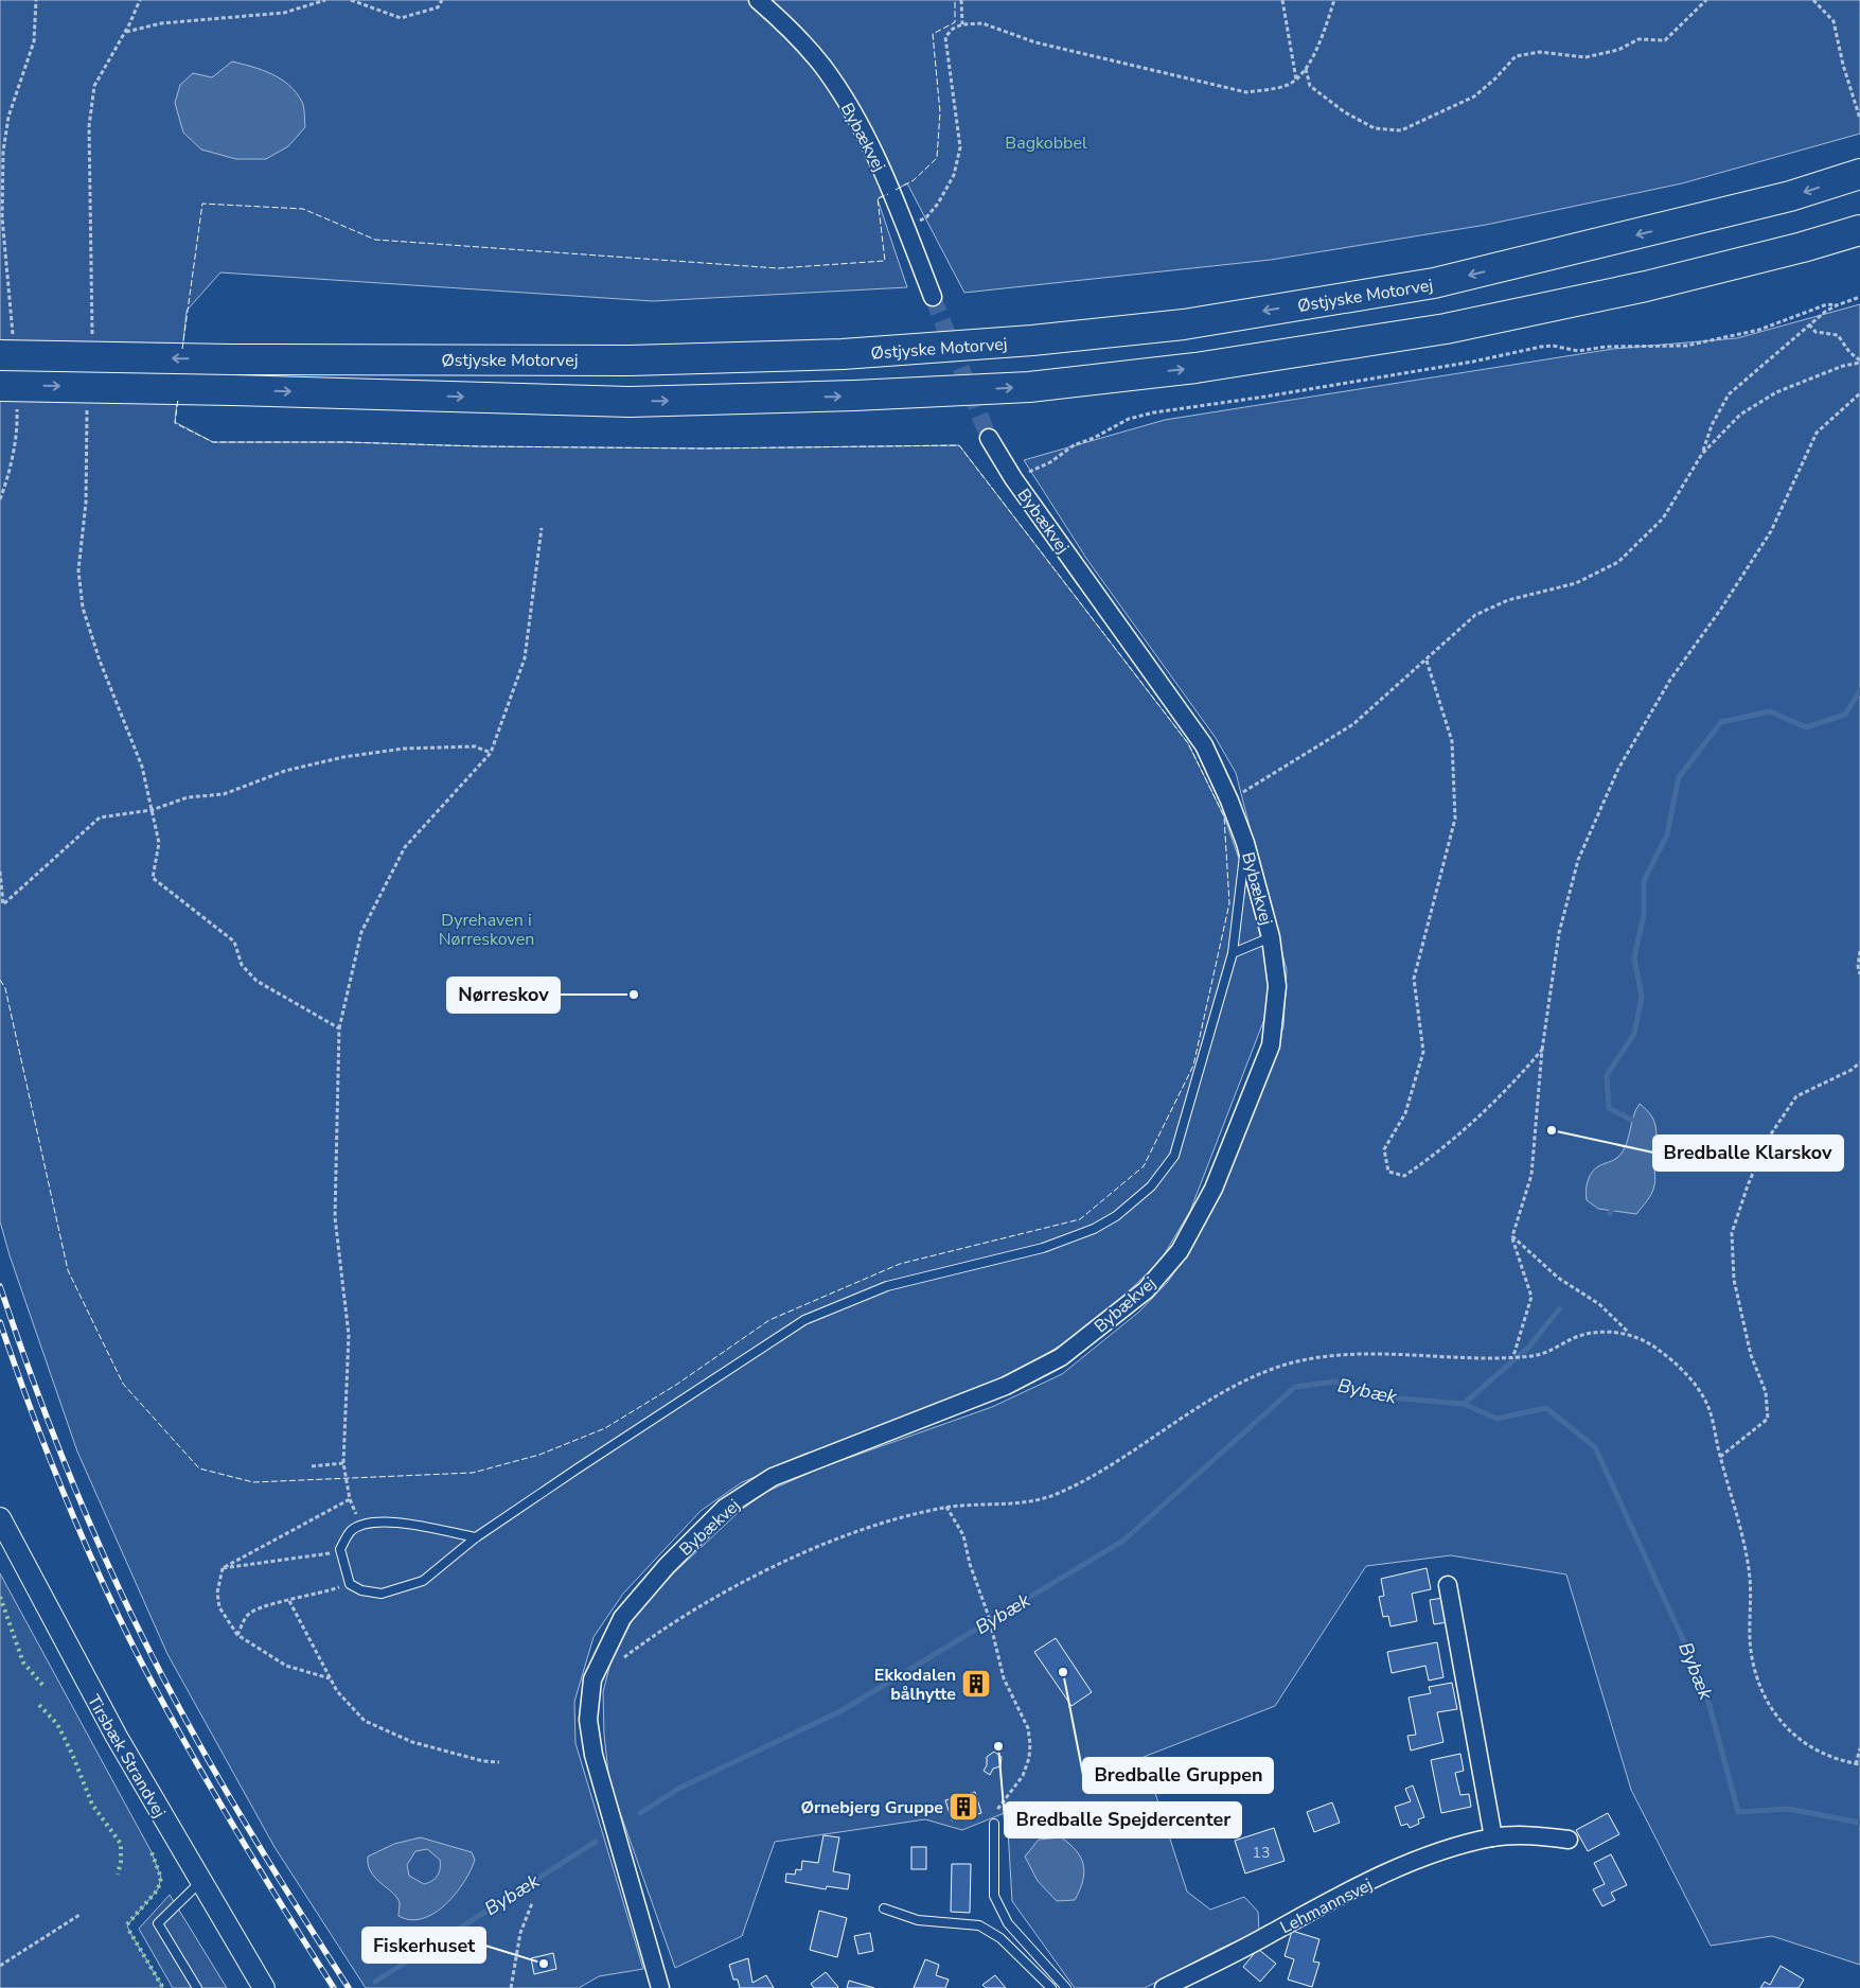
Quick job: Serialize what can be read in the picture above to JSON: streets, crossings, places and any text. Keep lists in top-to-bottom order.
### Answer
{
  "streets": {
    "highway": ["Østjyske Motorvej"],
    "street": ["Bybækvej", "Tirsbæk Strandvej", "Lehmannsvej"]
  },
  "water": ["Bybæk"],
  "parks": ["Bagkobbel", "Dyrehaven i Nørreskoven"],
  "places": {
    "other": [
      "Nørreskov",
      "Bredballe Klarskov",
      "Bredballe Gruppen",
      "Bredballe Spejdercenter",
      "Fiskerhuset"
    ],
    "building": ["Ekkodalen bålhytte", "Ørnebjerg Gruppe"]
  },
  "house_numbers": ["13"]
}
